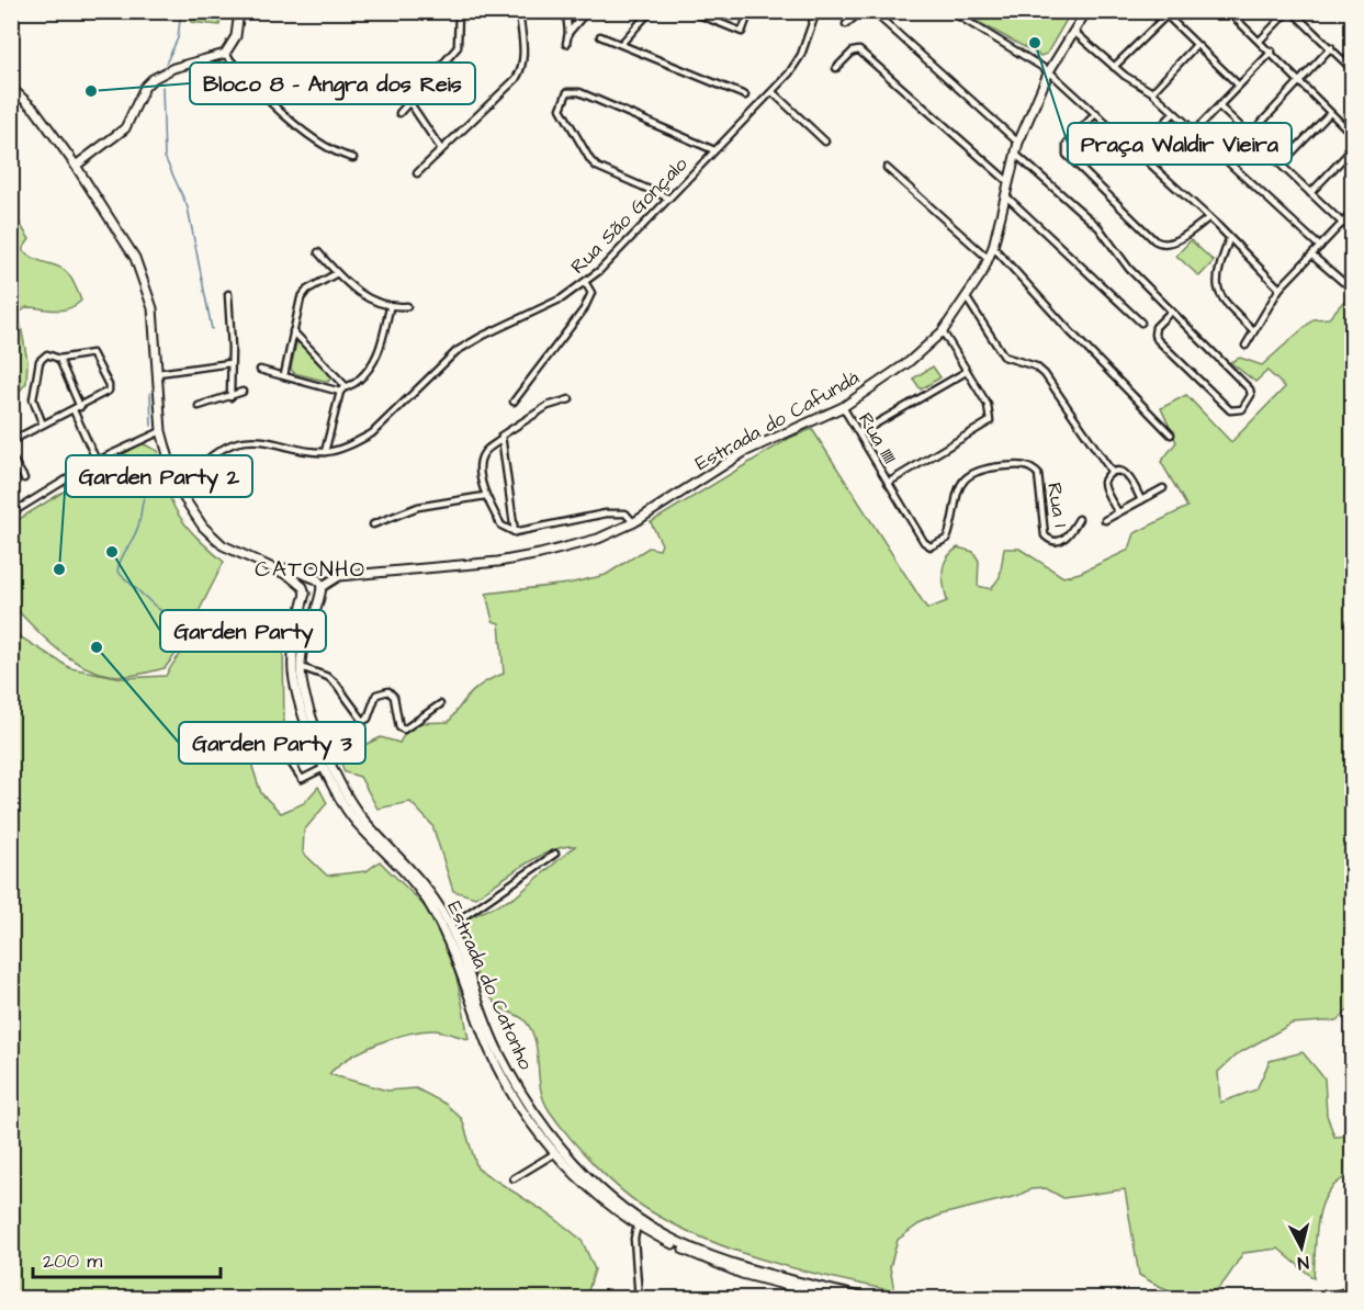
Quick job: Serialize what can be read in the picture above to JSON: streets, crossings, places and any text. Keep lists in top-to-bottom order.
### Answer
{
  "streets": {
    "main road": ["Estrada do Cafundá", "Estrada do Catonho"],
    "street": ["Rua São Gonçalo", "Rua 11111", "Rua 1"]
  },
  "crossings": [
    ["Rua São Gonçalo", "Estrada do Cafundá"],
    ["Estrada do Cafundá", "Rua 11111"],
    ["Estrada do Cafundá", "Estrada do Catonho"],
    ["Rua 11111", "Rua 1"]
  ],
  "districts": ["CATONHO"],
  "places": [
    "Praça Waldir Vieira",
    "Bloco 8 - Angra dos Reis",
    "Garden Party",
    "Garden Party 2",
    "Garden Party 3"
  ],
  "scale_bar": "200 m",
  "north": "bottom"
}
